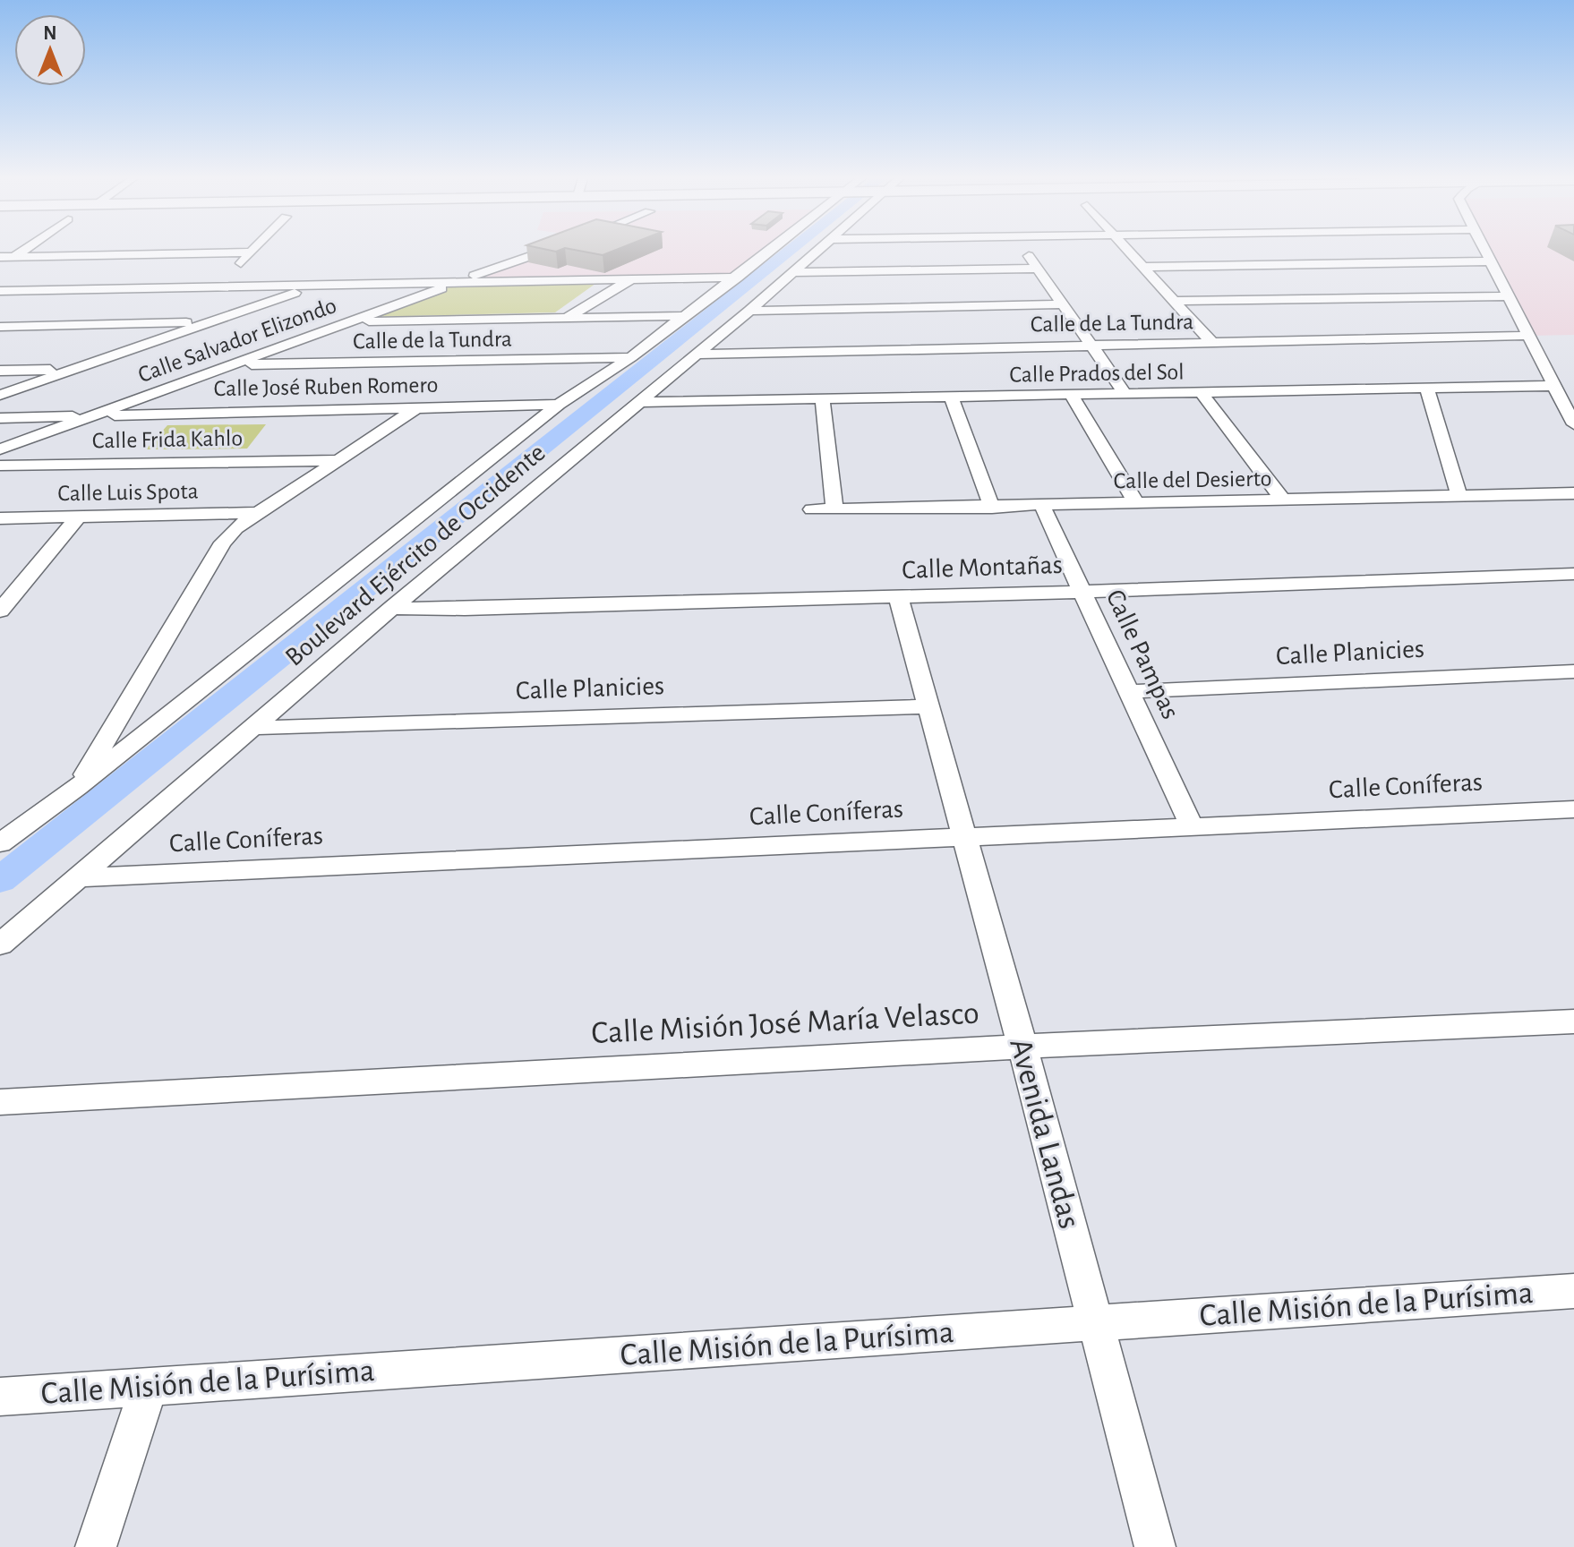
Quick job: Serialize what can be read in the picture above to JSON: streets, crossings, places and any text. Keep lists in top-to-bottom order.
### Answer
{
  "streets": {
    "street": [
      "Calle de La Tundra",
      "Calle Salvador Elizondo",
      "Calle de la Tundra",
      "Calle Prados del Sol",
      "Calle José Ruben Romero",
      "Calle Frida Kahlo",
      "Calle del Desierto",
      "Calle Luis Spota",
      "Boulevard Ejército de Occidente",
      "Calle Montañas",
      "Calle Planicies",
      "Calle Pampas",
      "Calle Coníferas",
      "Calle Misión José María Velasco",
      "Avenida Landas",
      "Calle Misión de la Purísima"
    ]
  },
  "crossings": [
    ["Calle de La Tundra", "Boulevard Ejército de Occidente"],
    ["Calle Salvador Elizondo", "Calle de la Tundra"],
    ["Calle Salvador Elizondo", "Calle José Ruben Romero"],
    ["Calle de la Tundra", "Boulevard Ejército de Occidente"],
    ["Calle Prados del Sol", "Boulevard Ejército de Occidente"],
    ["Calle José Ruben Romero", "Boulevard Ejército de Occidente"],
    ["Calle del Desierto", "Calle Pampas"],
    ["Boulevard Ejército de Occidente", "Calle Montañas"],
    ["Boulevard Ejército de Occidente", "Calle Planicies"],
    ["Boulevard Ejército de Occidente", "Calle Coníferas"],
    ["Calle Montañas", "Calle Pampas"],
    ["Calle Montañas", "Avenida Landas"],
    ["Calle Planicies", "Calle Pampas"],
    ["Calle Planicies", "Avenida Landas"],
    ["Calle Pampas", "Calle Coníferas"],
    ["Calle Coníferas", "Avenida Landas"],
    ["Calle Misión José María Velasco", "Avenida Landas"],
    ["Avenida Landas", "Calle Misión de la Purísima"]
  ],
  "north": "top"
}
